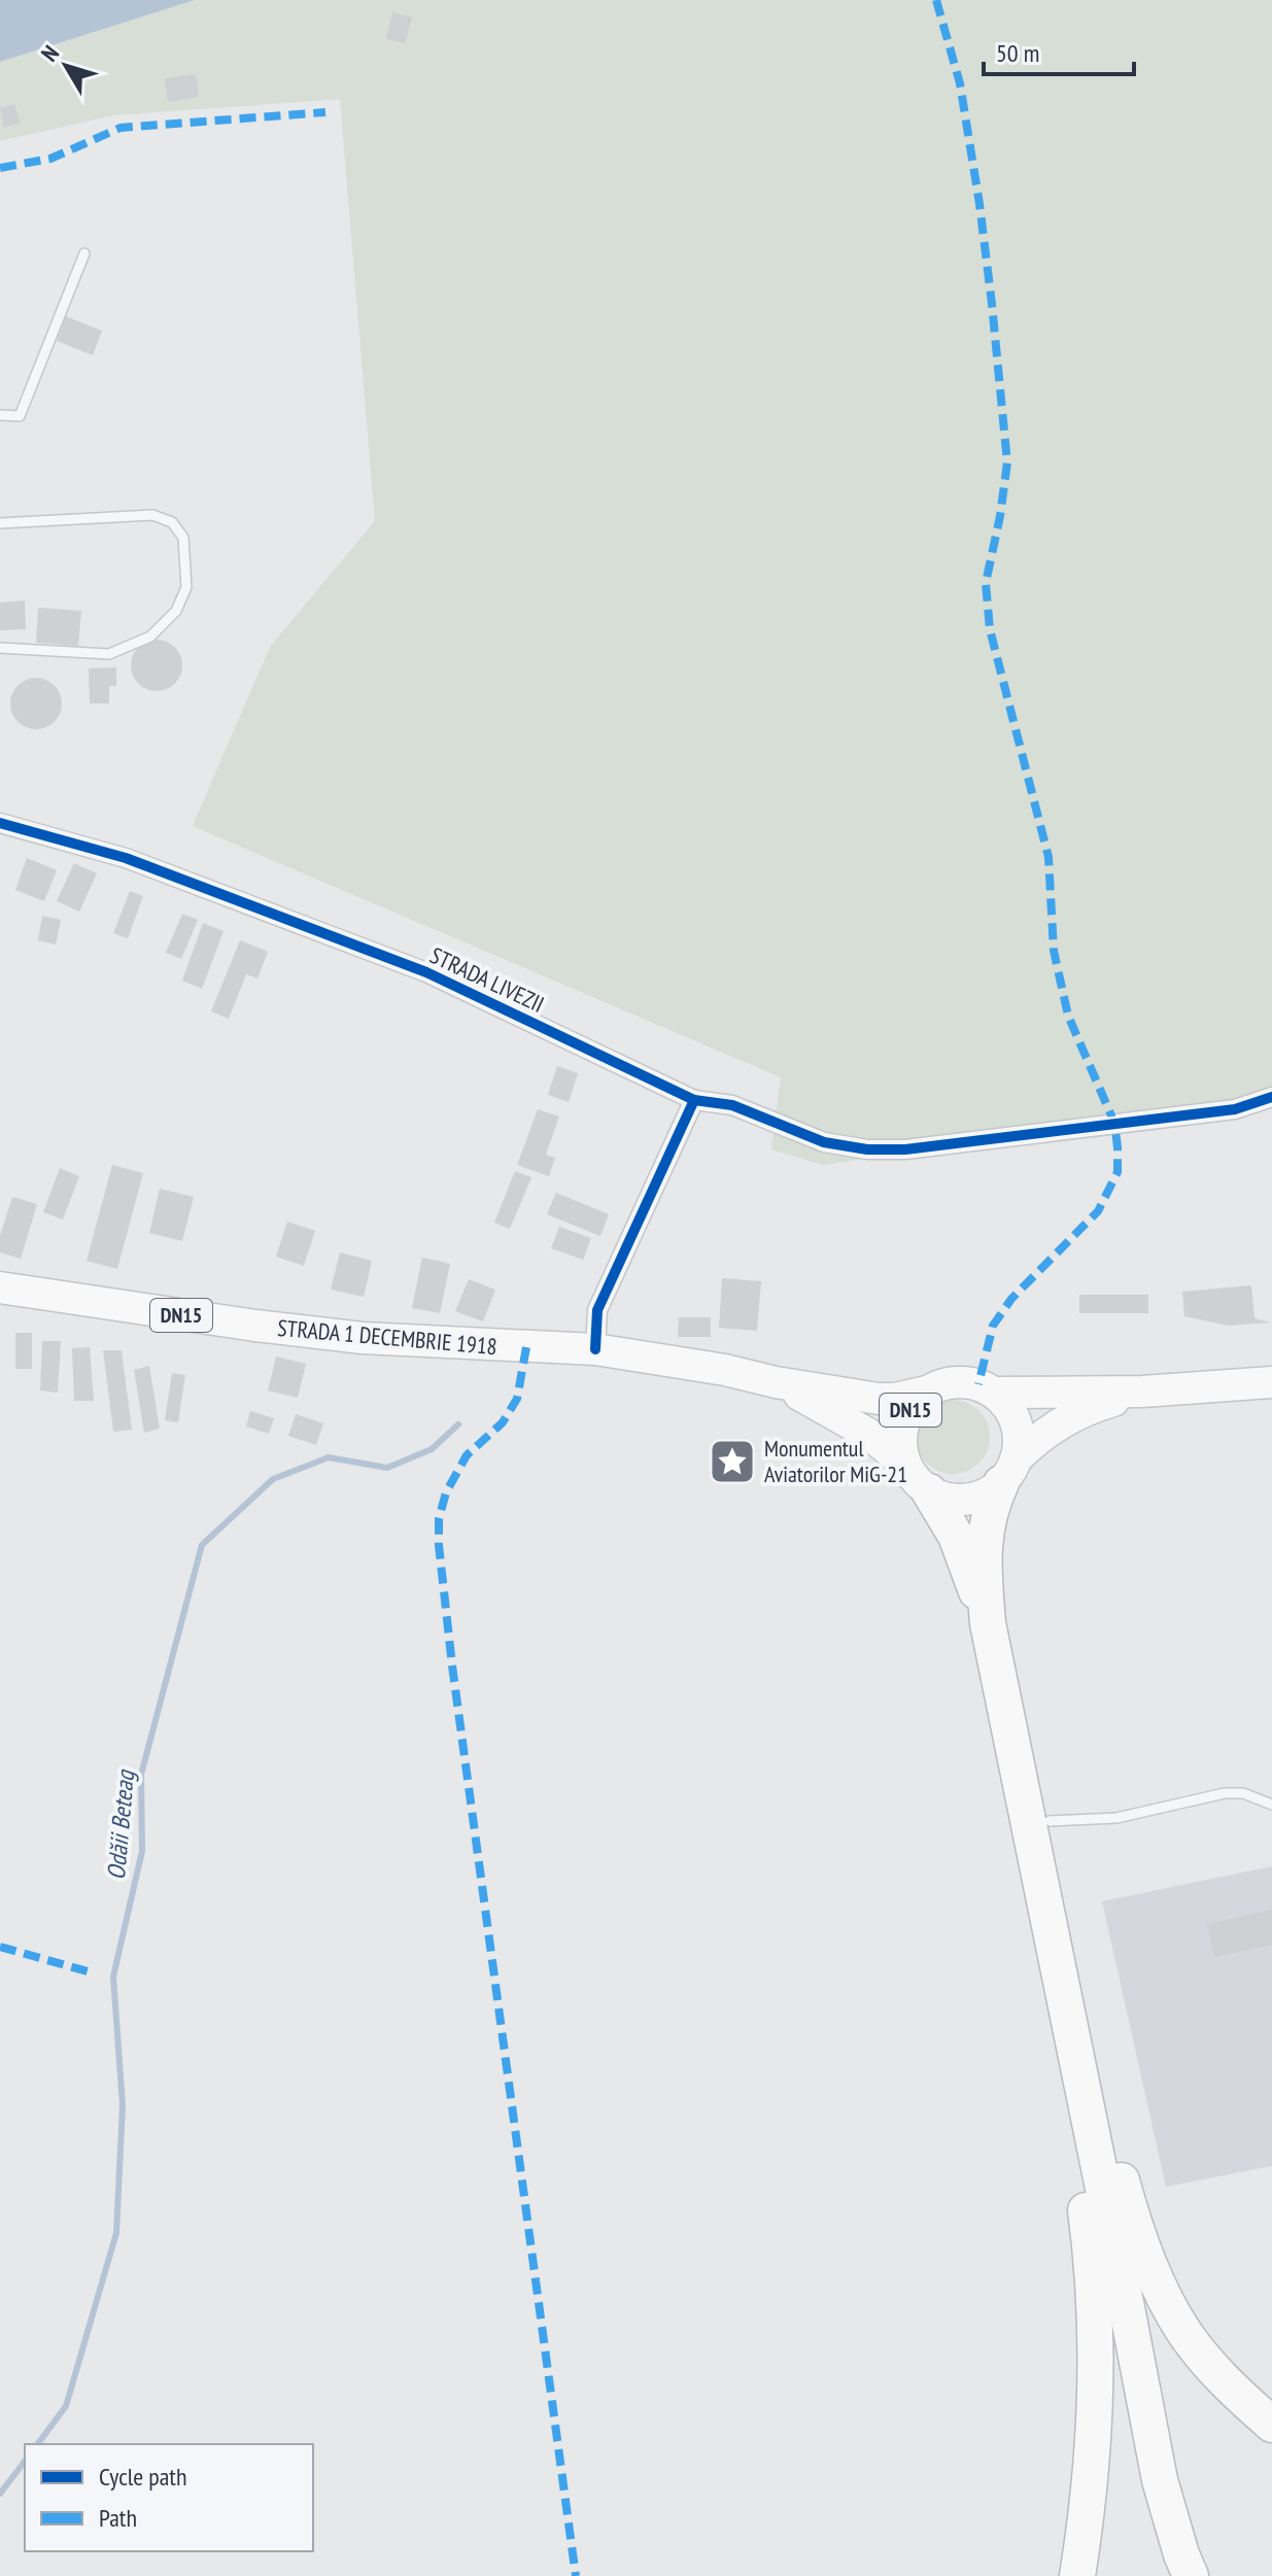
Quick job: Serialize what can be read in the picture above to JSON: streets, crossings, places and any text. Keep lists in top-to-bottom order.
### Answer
{
  "streets": {
    "main road": ["DN15", "STRADA 1 DECEMBRIE 1918"],
    "street": ["STRADA LIVEZII"]
  },
  "crossings": [
    ["DN15", "STRADA 1 DECEMBRIE 1918"]
  ],
  "water": ["Odăii Beteag"],
  "places": {
    "place": ["Monumentul Aviatorilor MiG-21"]
  },
  "legend": ["Cycle path", "Path"],
  "scale_bar": "50 m",
  "north": "top left"
}
